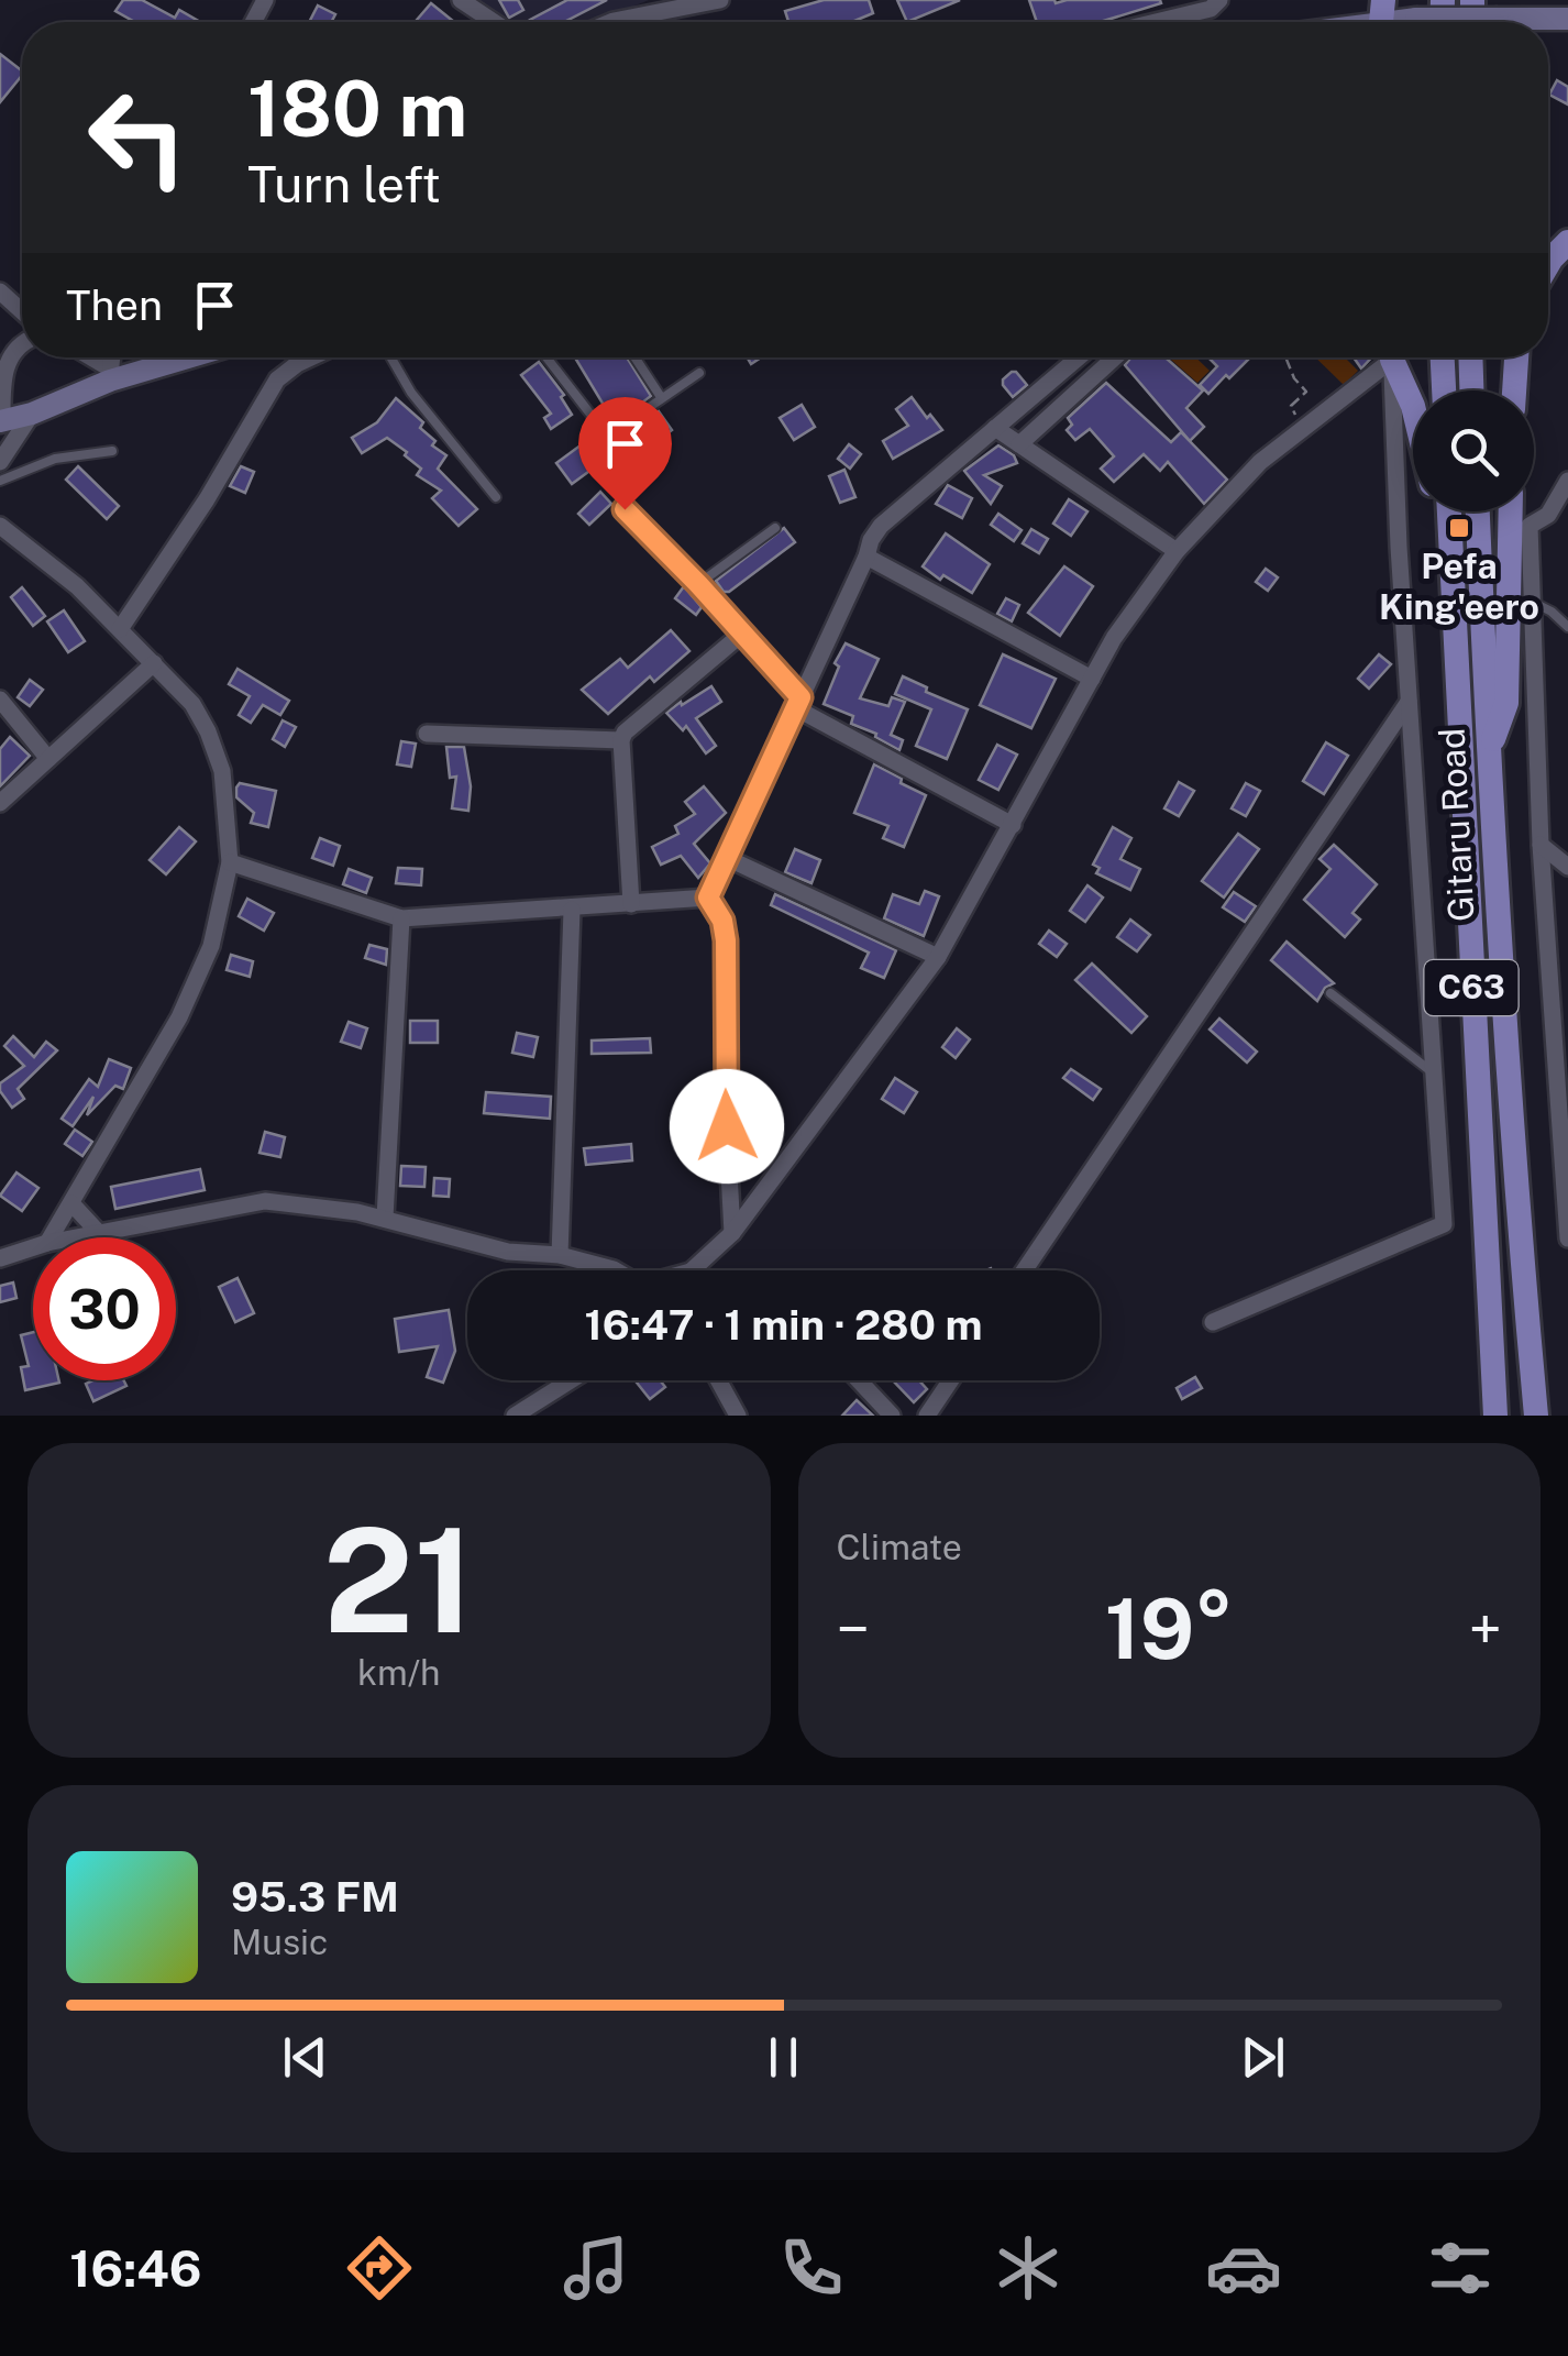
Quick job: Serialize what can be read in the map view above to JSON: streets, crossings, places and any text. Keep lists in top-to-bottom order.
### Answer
{
  "streets": {
    "main road": ["Gitaru Road", "C63"]
  },
  "places": {
    "transit": ["Pefa King'eero"]
  },
  "page": {
    "turn": ["180 m", "Turn left"],
    "then": "Then",
    "limit": "30",
    "trip": "16:47 · 1 min · 280 m",
    "tile": [
      ["21", "km/h"],
      "Climate"
    ],
    "heat": ["−", "19°", "+"],
    "song": ["95.3 FM", "Music"],
    "tabs": "16:46"
  }
}
